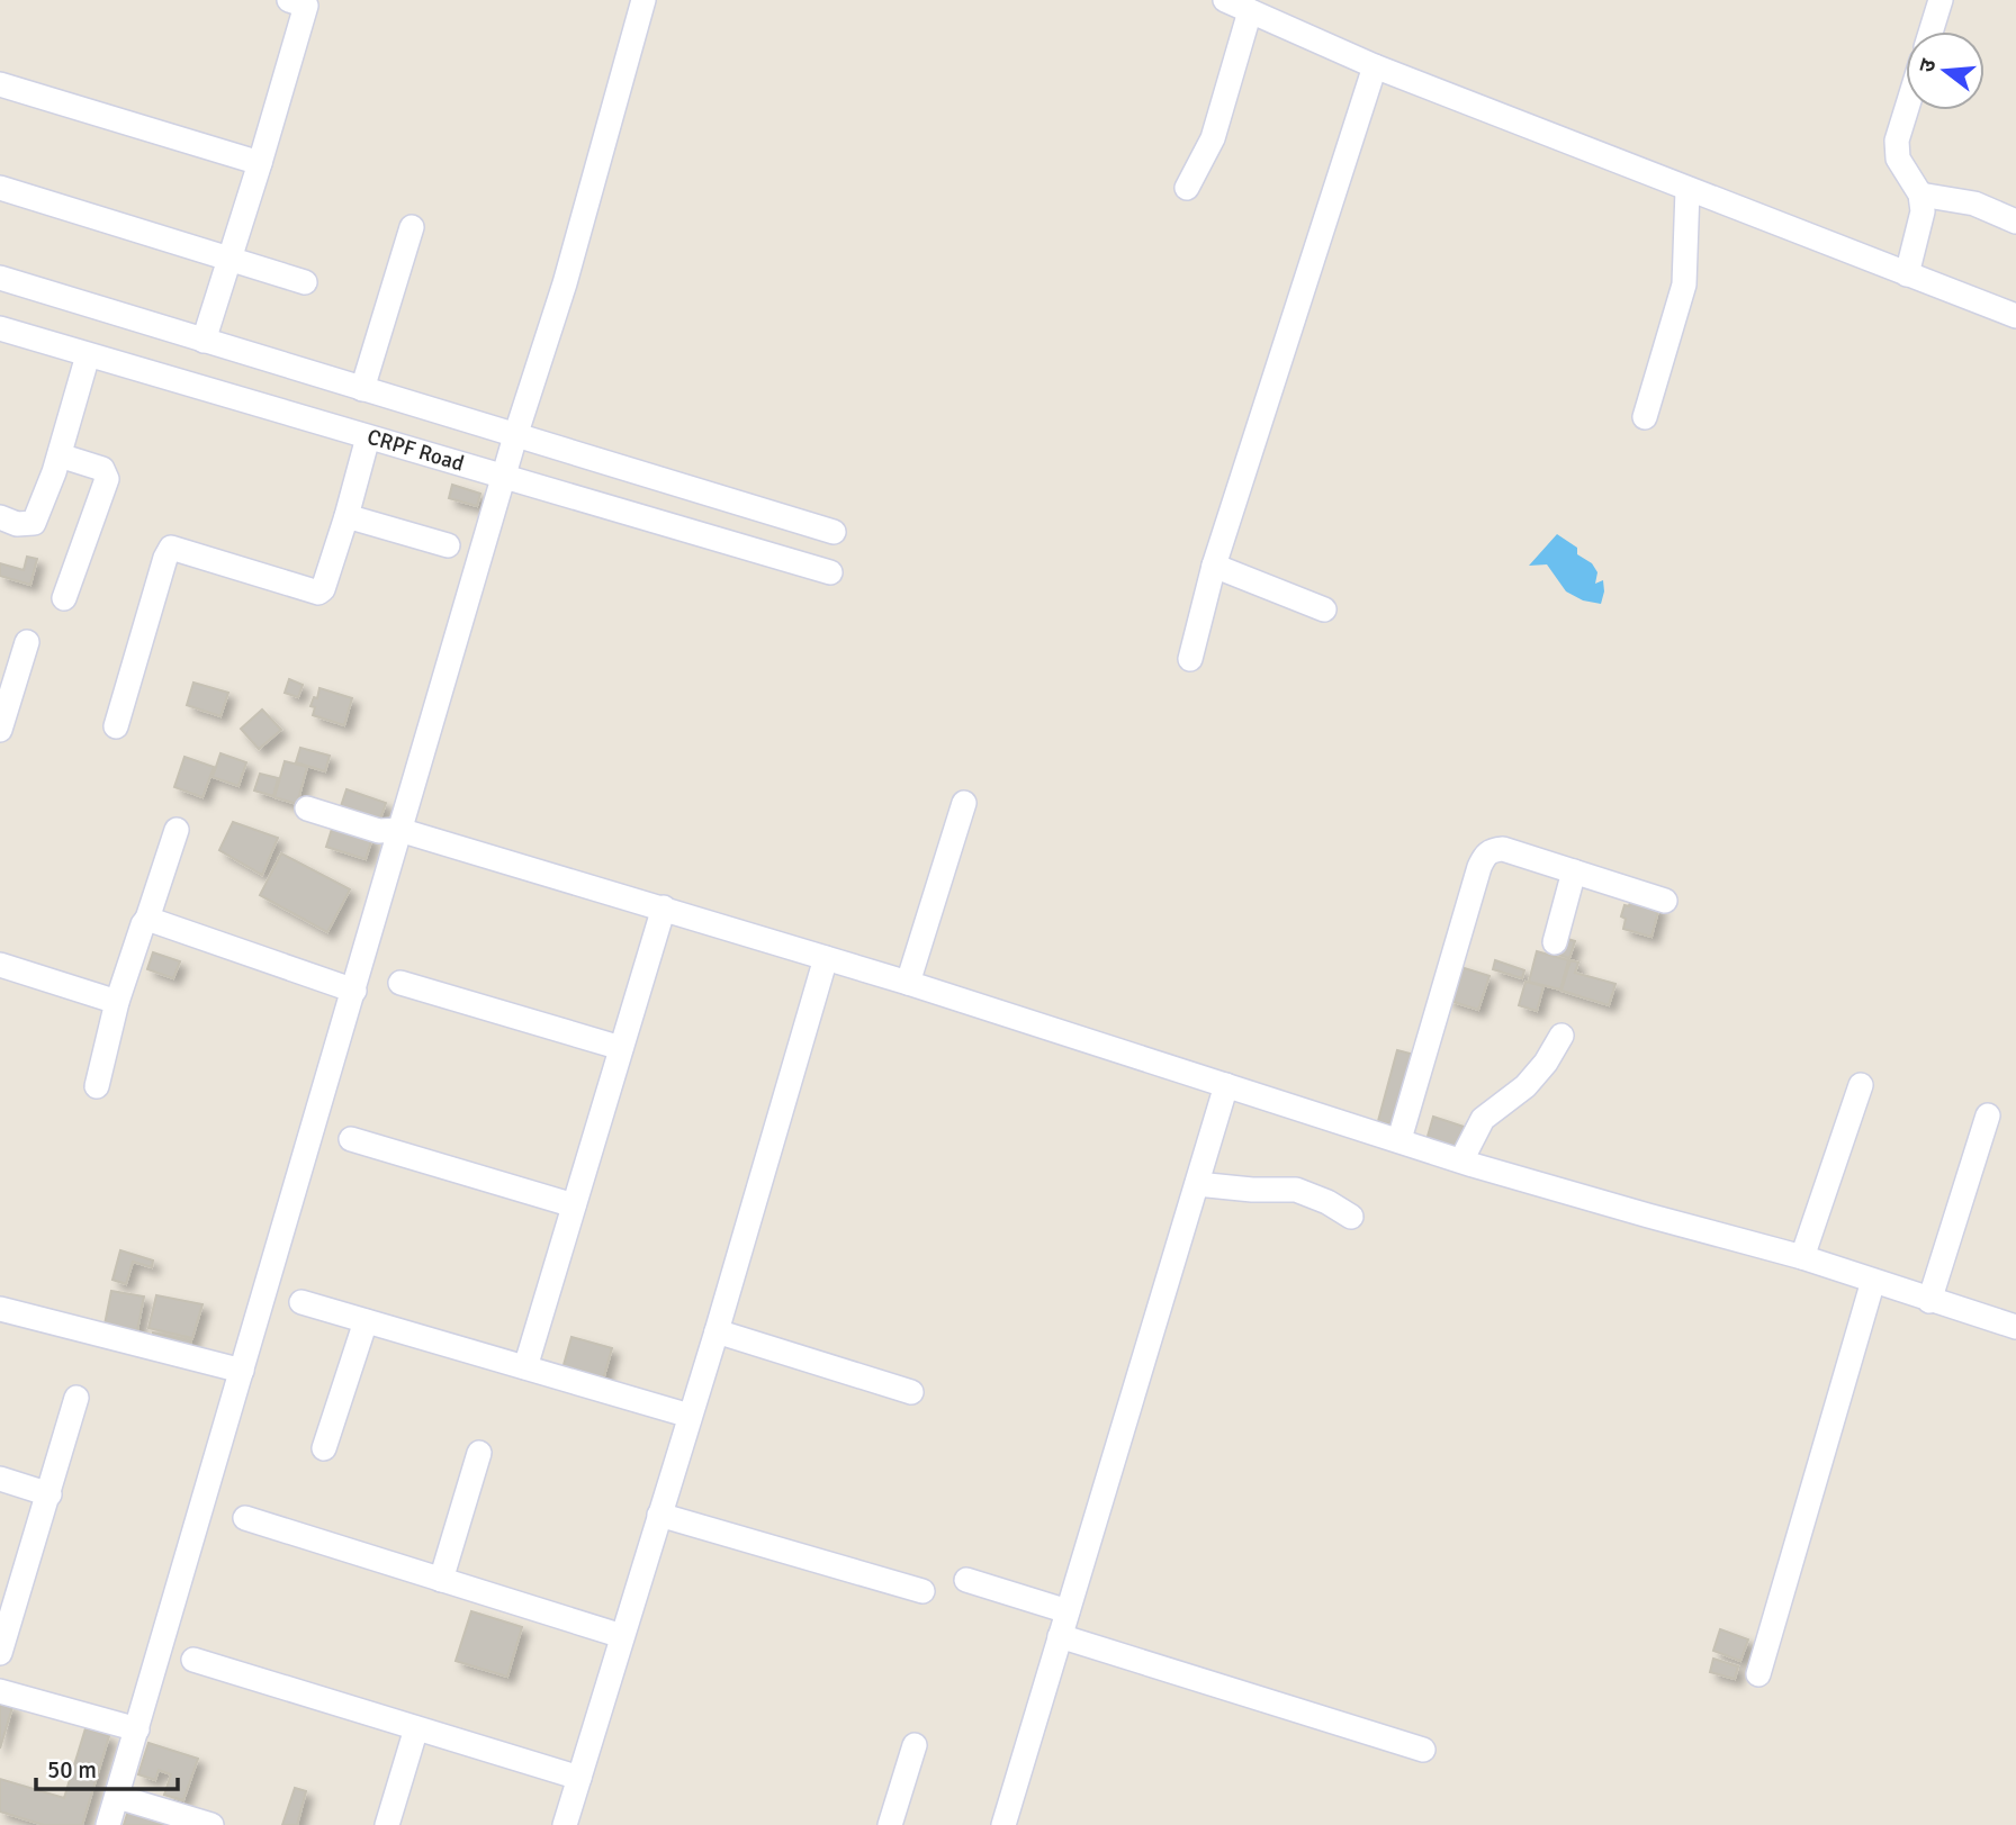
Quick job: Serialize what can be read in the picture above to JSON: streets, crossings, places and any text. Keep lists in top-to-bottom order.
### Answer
{
  "streets": {
    "street": ["CRPF Road"]
  },
  "scale_bar": "50 m",
  "north": "left"
}
